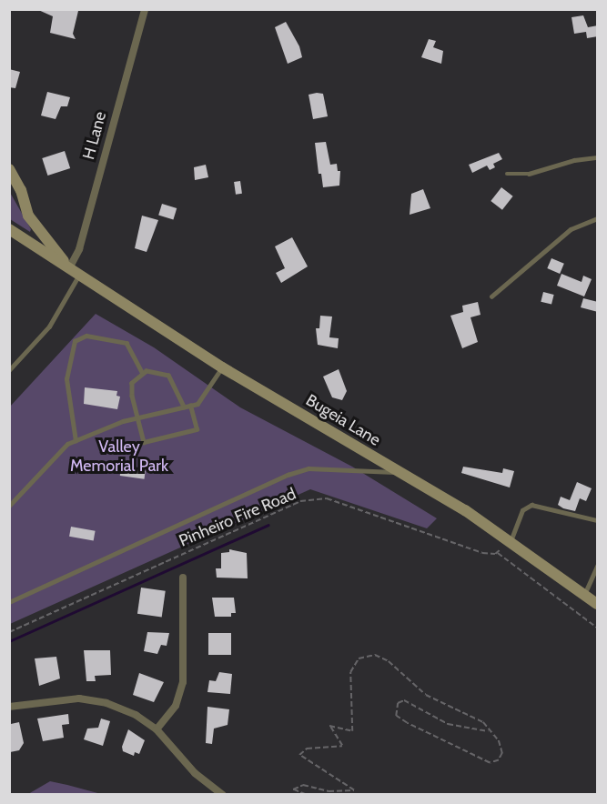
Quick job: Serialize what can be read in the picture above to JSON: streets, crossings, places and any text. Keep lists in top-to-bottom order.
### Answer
{
  "streets": {
    "street": ["H Lane", "Bugeia Lane"],
    "path": ["Pinheiro Fire Road"]
  },
  "crossings": [
    ["H Lane", "Bugeia Lane"]
  ],
  "parks": ["Valley Memorial Park"]
}
